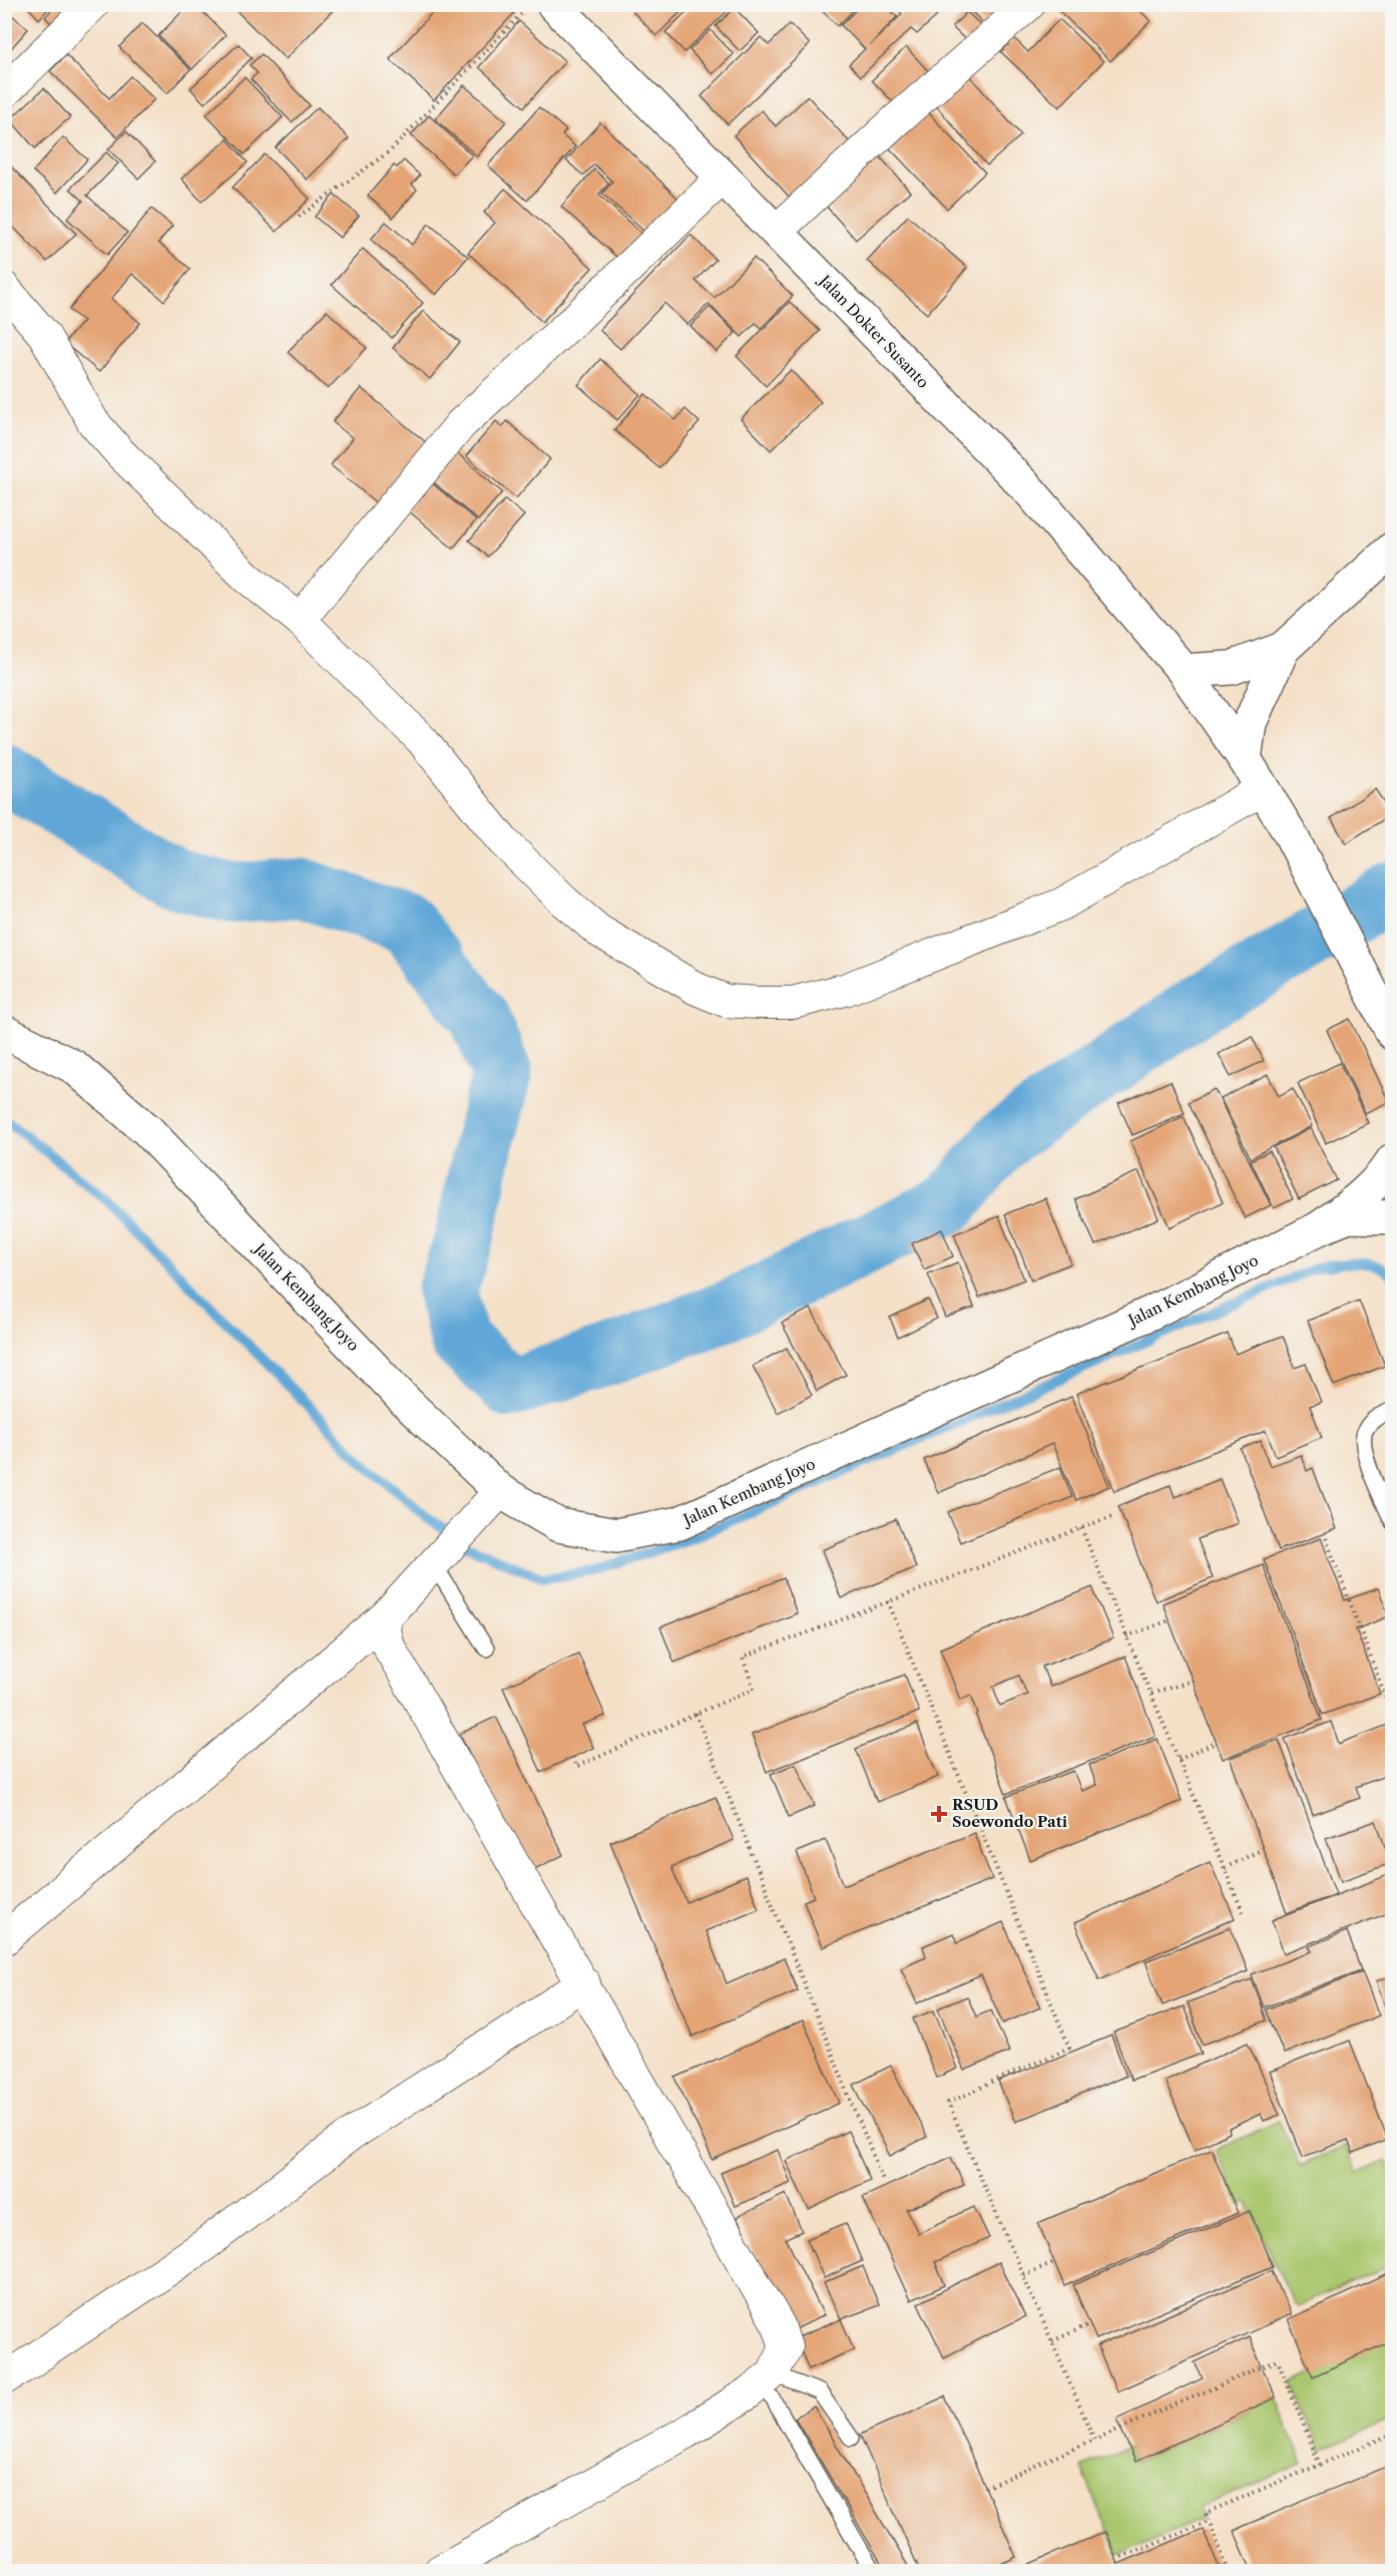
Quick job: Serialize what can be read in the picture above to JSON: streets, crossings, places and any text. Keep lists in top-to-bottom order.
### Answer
{
  "streets": {
    "main road": ["Jalan Dokter Susanto", "Jalan Kembang Joyo"]
  },
  "places": {
    "health": ["RSUD Soewondo Pati"]
  }
}
